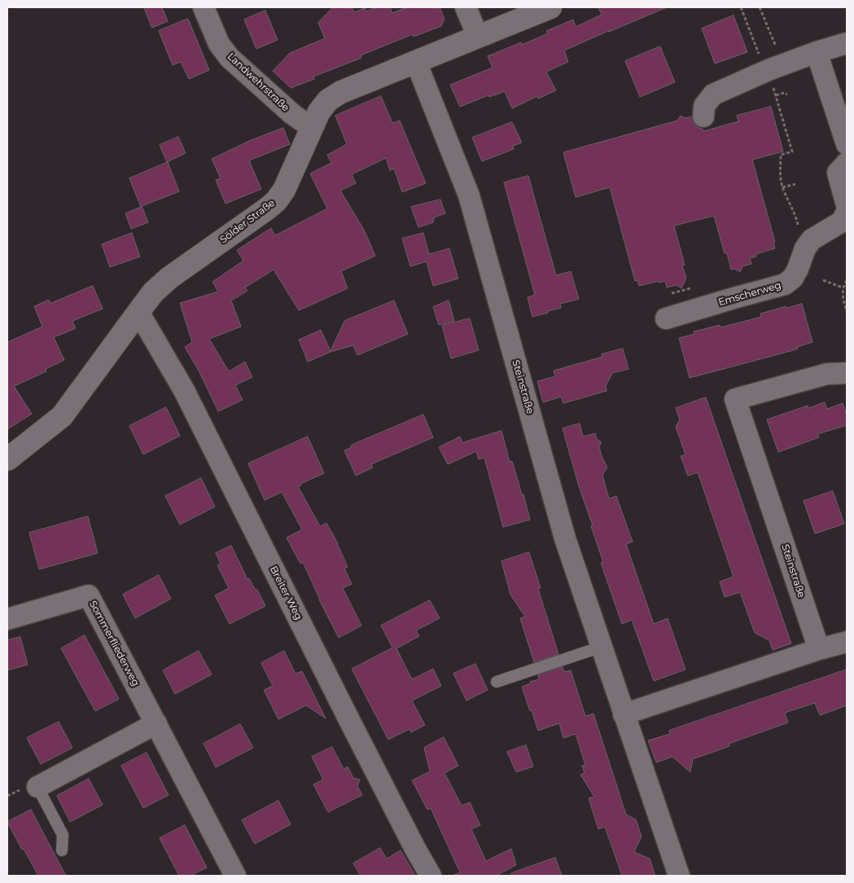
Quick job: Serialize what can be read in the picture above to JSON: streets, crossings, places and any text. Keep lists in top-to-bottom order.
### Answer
{
  "streets": {
    "street": [
      "Landwehrstraße",
      "Sölder Straße",
      "Emscherweg",
      "Steinstraße",
      "Breiter Weg",
      "Sommerfliederweg"
    ]
  },
  "crossings": [
    ["Landwehrstraße", "Sölder Straße"],
    ["Sölder Straße", "Steinstraße"],
    ["Sölder Straße", "Breiter Weg"]
  ]
}
